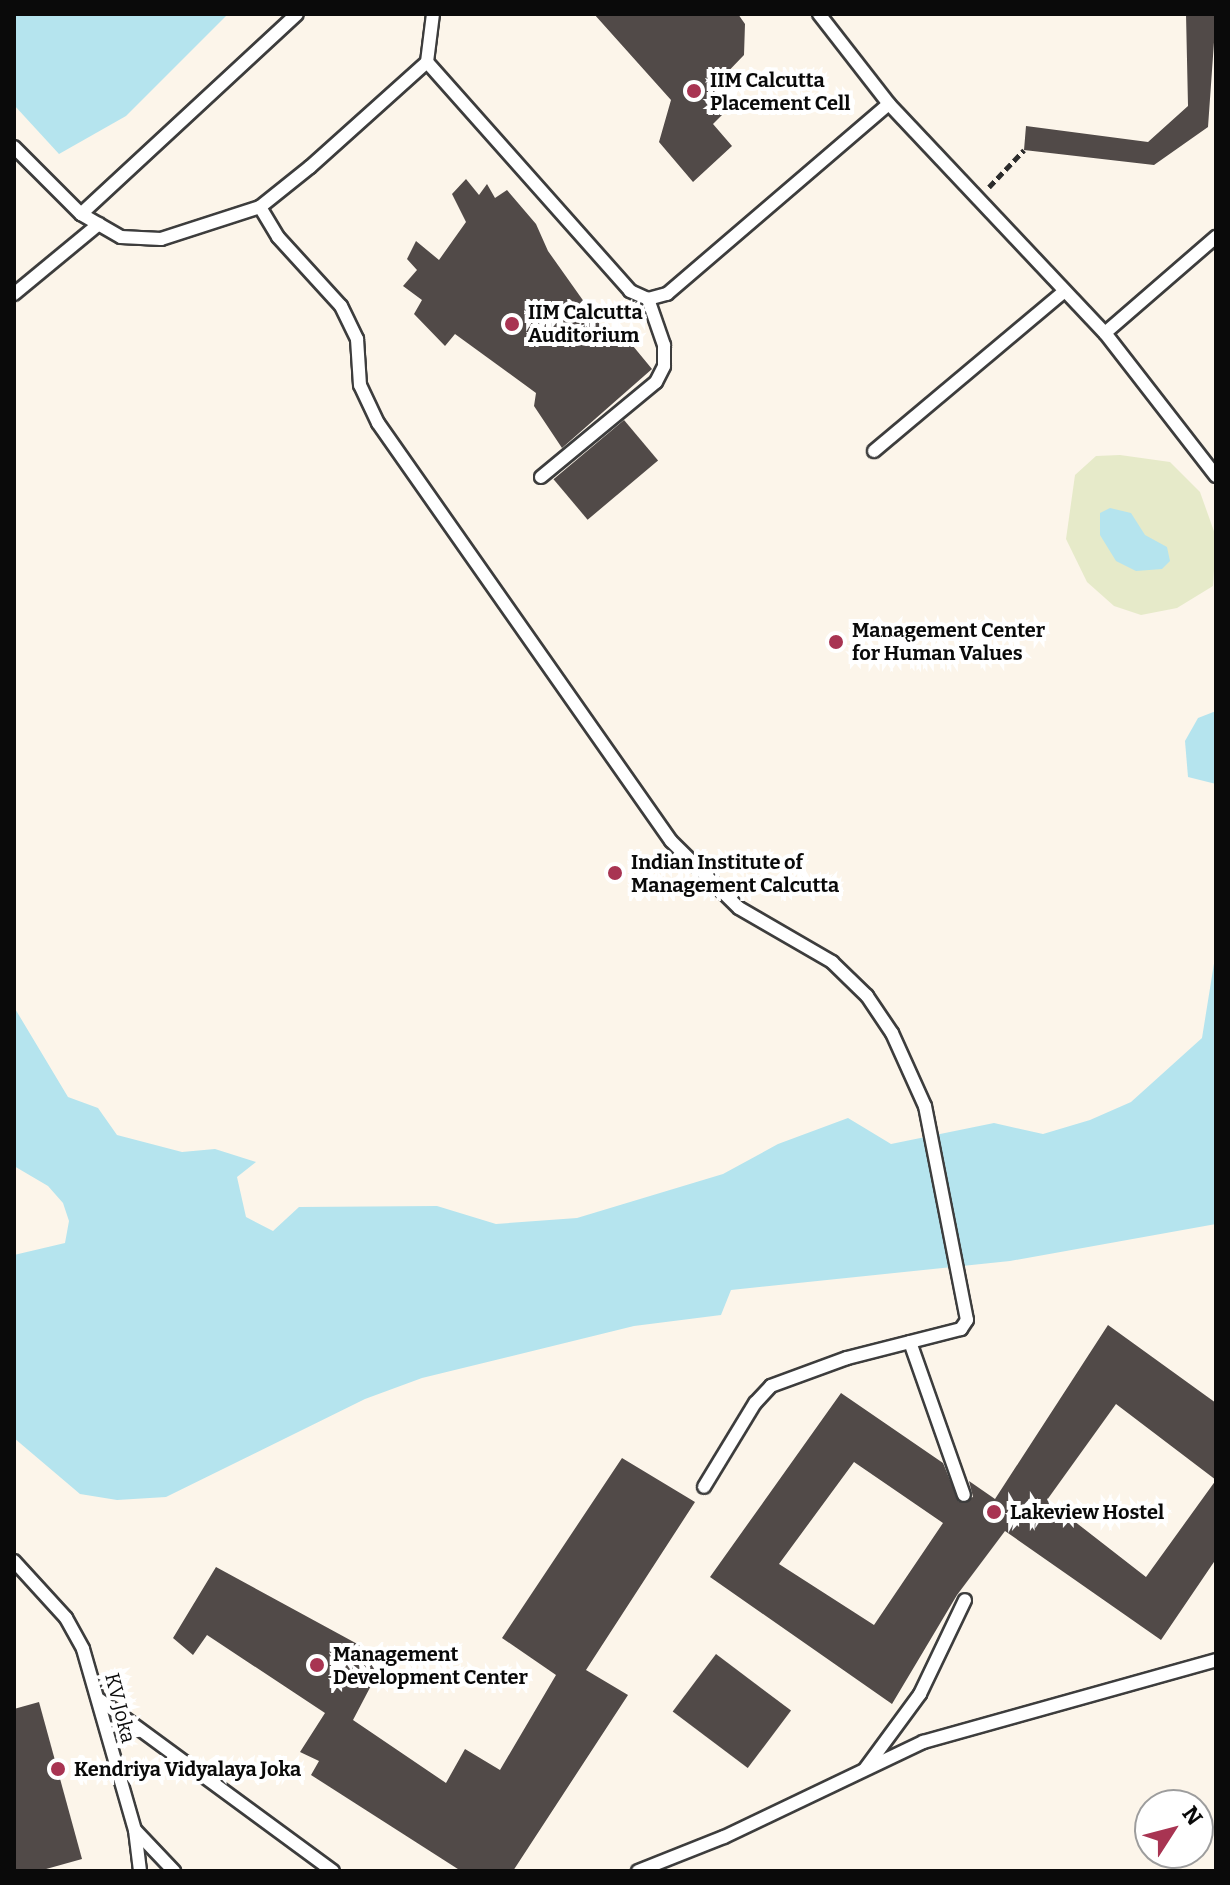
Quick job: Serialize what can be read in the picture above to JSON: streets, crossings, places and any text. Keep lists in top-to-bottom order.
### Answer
{
  "streets": {
    "lane": ["KV Joka"]
  },
  "places": [
    "IIM Calcutta Placement Cell",
    "IIM Calcutta Auditorium",
    "Management Center for Human Values",
    "Indian Institute of Management Calcutta",
    "Lakeview Hostel",
    "Management Development Center",
    "Kendriya Vidyalaya Joka"
  ],
  "north": "top right"
}
